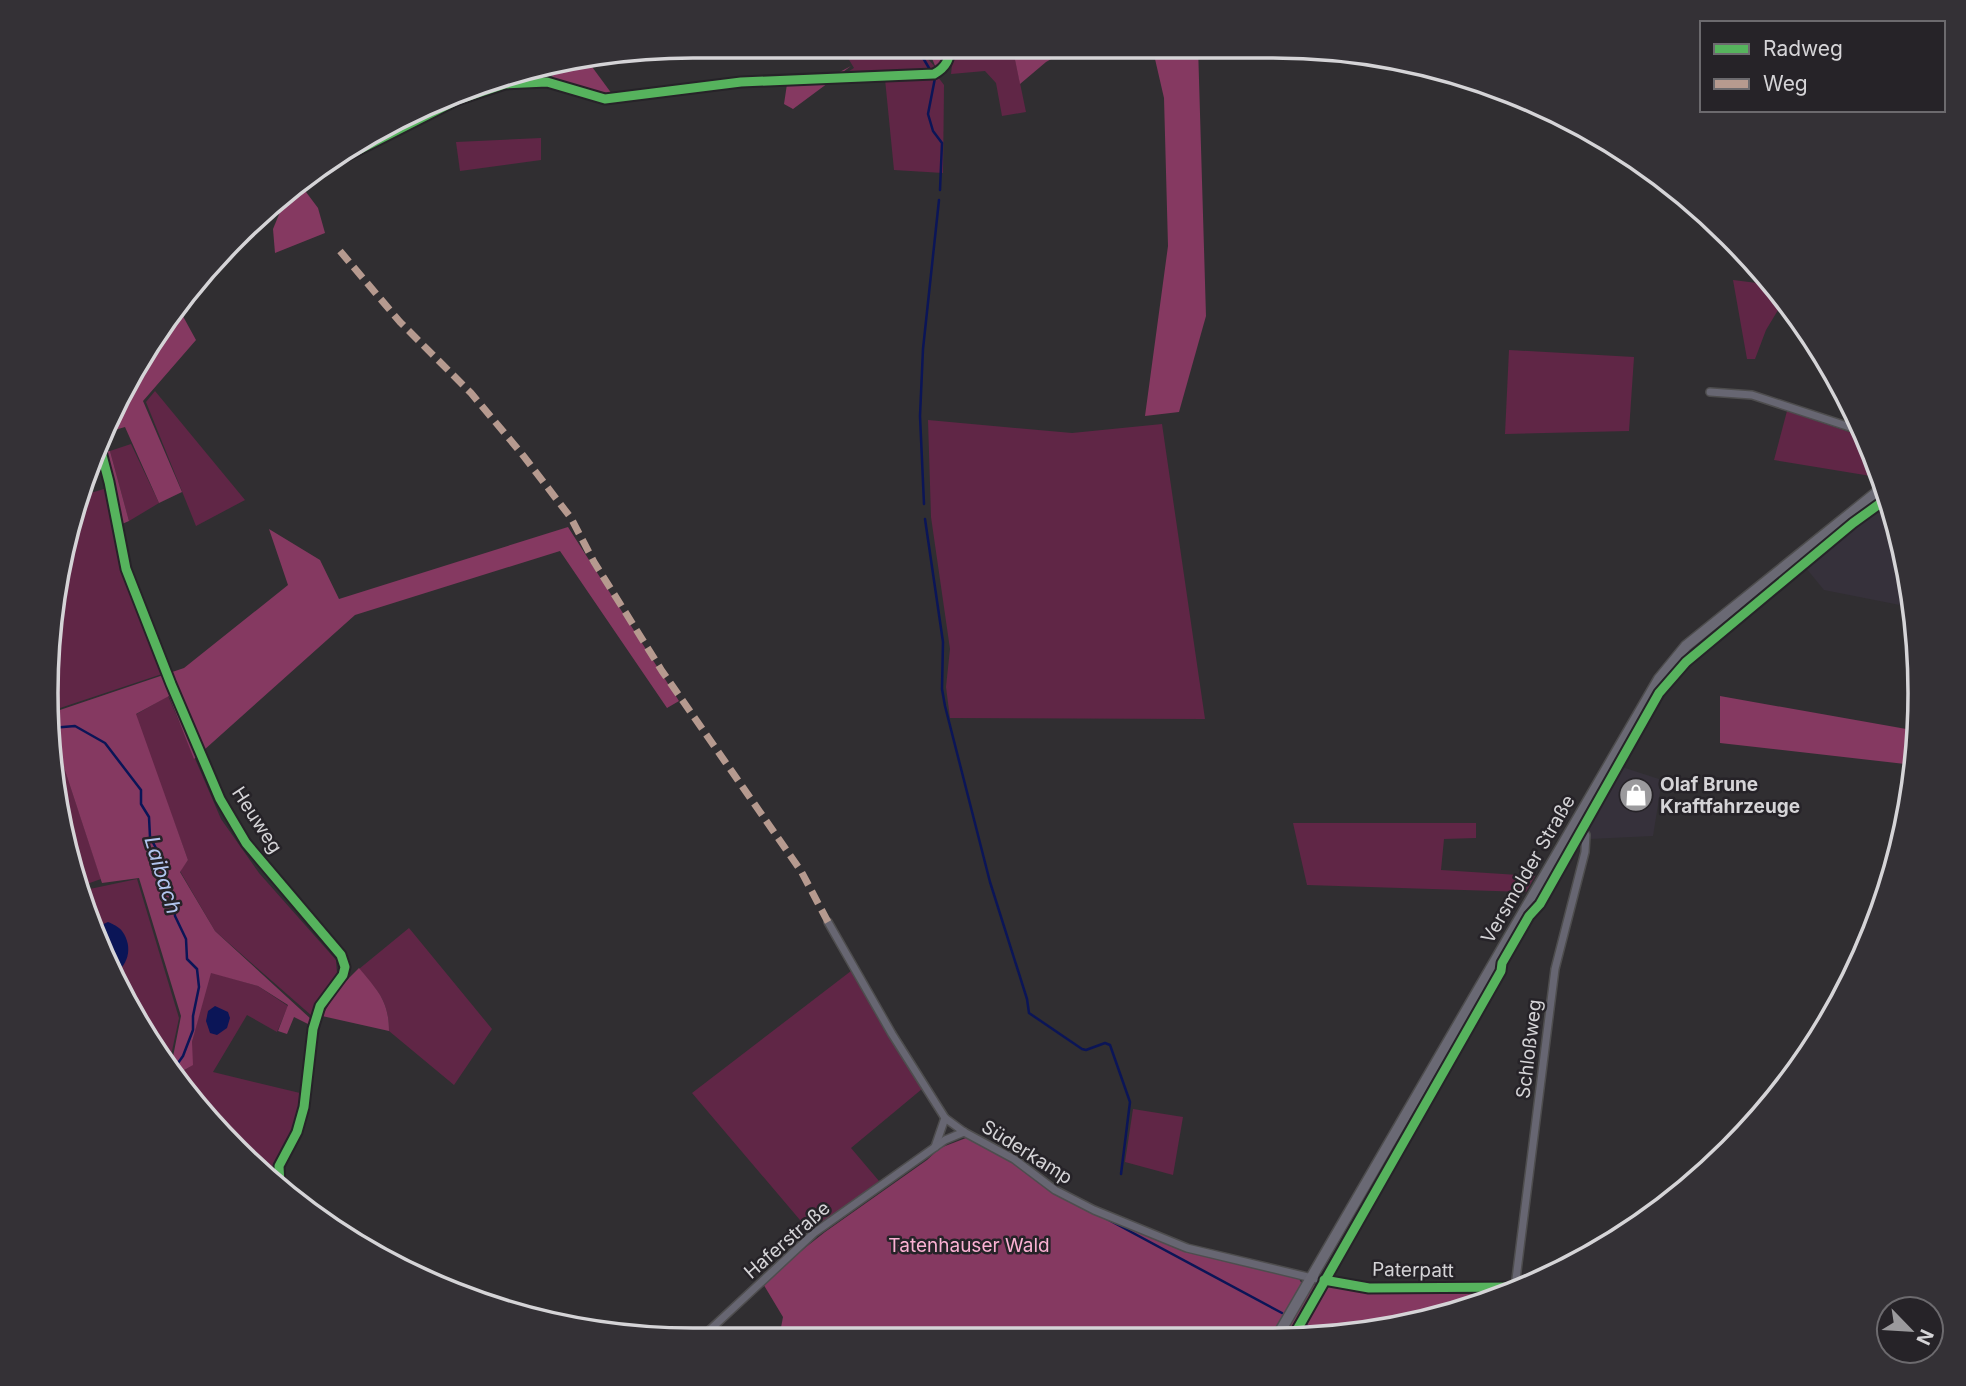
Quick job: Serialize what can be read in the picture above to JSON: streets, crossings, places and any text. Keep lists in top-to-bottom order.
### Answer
{
  "streets": {
    "main road": ["Versmolder Straße"],
    "street": [
      "Heuweg",
      "Schloßweg",
      "Süderkamp",
      "Haferstraße",
      "Paterpatt"
    ]
  },
  "crossings": [
    ["Versmolder Straße", "Schloßweg"],
    ["Versmolder Straße", "Süderkamp"],
    ["Versmolder Straße", "Paterpatt"],
    ["Süderkamp", "Haferstraße"],
    ["Süderkamp", "Paterpatt"]
  ],
  "water": ["Laibach"],
  "parks": ["Tatenhauser Wald"],
  "places": {
    "shop": ["Olaf Brune Kraftfahrzeuge"]
  },
  "legend": ["Radweg", "Weg"],
  "north": "bottom right"
}
